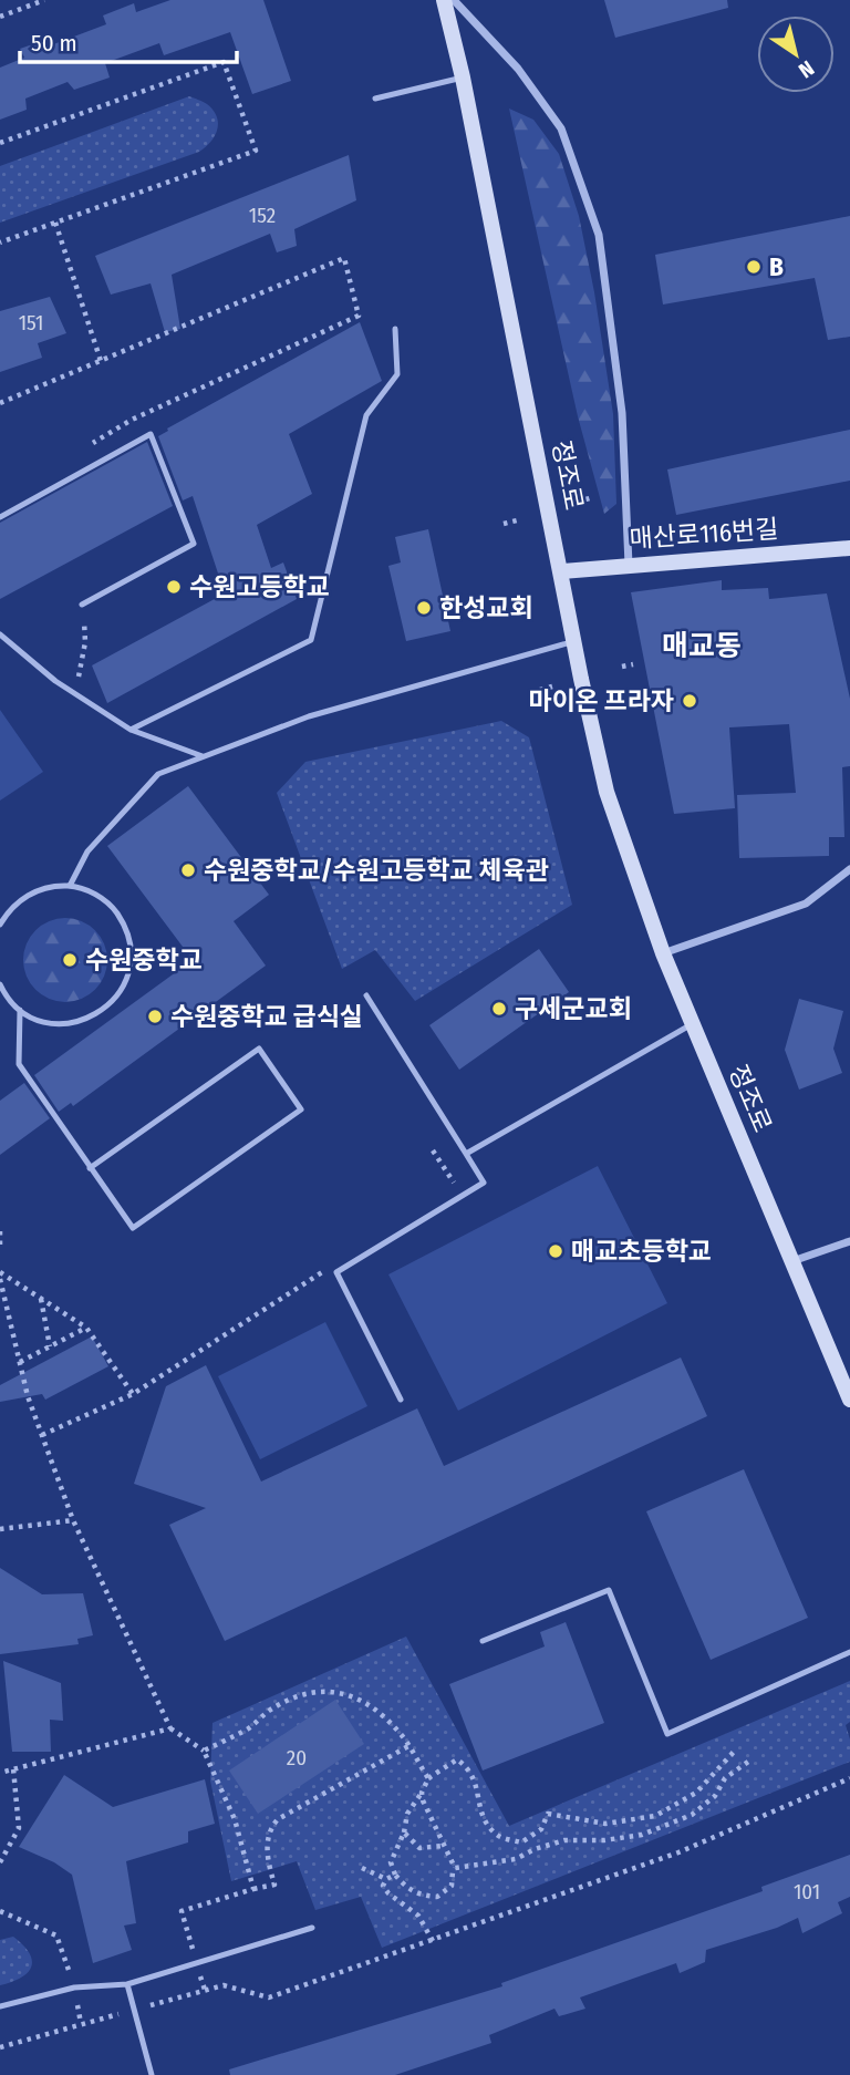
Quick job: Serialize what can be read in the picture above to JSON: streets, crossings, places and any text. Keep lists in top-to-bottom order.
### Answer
{
  "streets": {
    "street": ["정조로", "매산로116번길"]
  },
  "crossings": [
    ["정조로", "매산로116번길"]
  ],
  "districts": ["매교동"],
  "places": [
    "B",
    "수원고등학교",
    "한성교회",
    "마이온 프라자",
    "수원중학교/수원고등학교 체육관",
    "수원중학교",
    "구세군교회",
    "수원중학교 급식실",
    "매교초등학교"
  ],
  "house_numbers": [
    "152",
    "151",
    "20",
    "101"
  ],
  "scale_bar": "50 m",
  "north": "bottom right"
}
